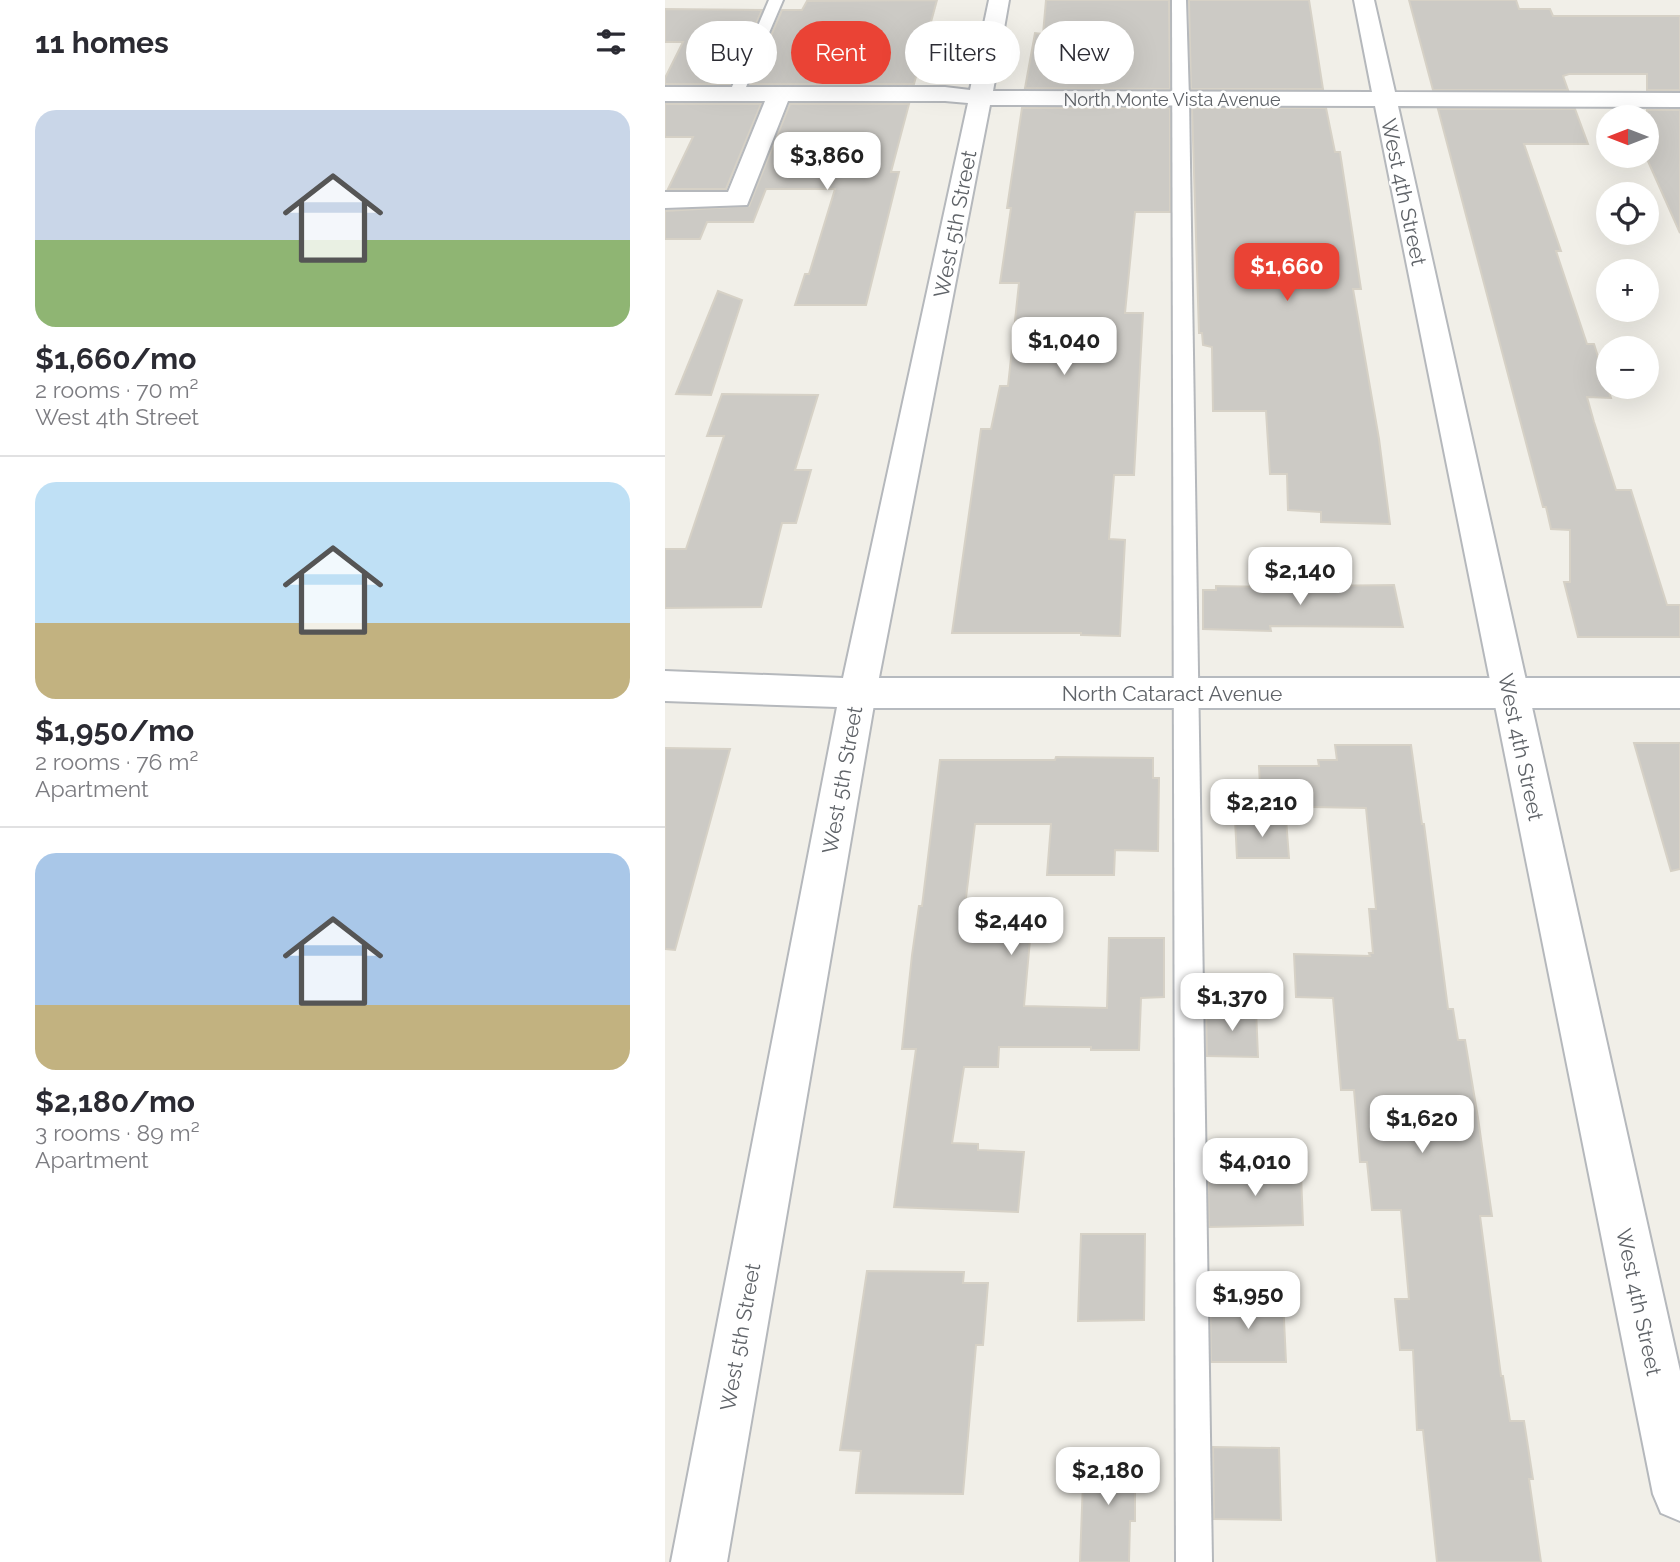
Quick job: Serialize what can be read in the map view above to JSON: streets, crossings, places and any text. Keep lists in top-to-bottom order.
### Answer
{
  "streets": {
    "street": [
      "North Monte Vista Avenue",
      "West 4th Street",
      "West 5th Street",
      "North Cataract Avenue"
    ]
  },
  "crossings": [
    ["North Monte Vista Avenue", "West 4th Street"],
    ["North Monte Vista Avenue", "West 5th Street"],
    ["West 4th Street", "North Cataract Avenue"],
    ["West 5th Street", "North Cataract Avenue"]
  ],
  "north": "left",
  "page": {
    "heading": "11 homes",
    "chip": [
      "Buy",
      "Rent",
      "Filters",
      "New"
    ],
    "list": [
      {
        "name": "$1,660/mo",
        "note": "2 rooms · 70 m² · West 4th Street"
      },
      {
        "name": "$1,950/mo",
        "note": "2 rooms · 76 m² · Apartment"
      },
      {
        "name": "$2,180/mo",
        "note": "3 rooms · 89 m² · Apartment"
      }
    ],
    "map_buttons": ["+", "−"],
    "price": [
      "$3,860",
      "$1,660",
      "$1,040",
      "$2,140",
      "$2,210",
      "$2,440",
      "$1,370",
      "$1,620",
      "$4,010",
      "$1,950",
      "$2,180"
    ]
  }
}
